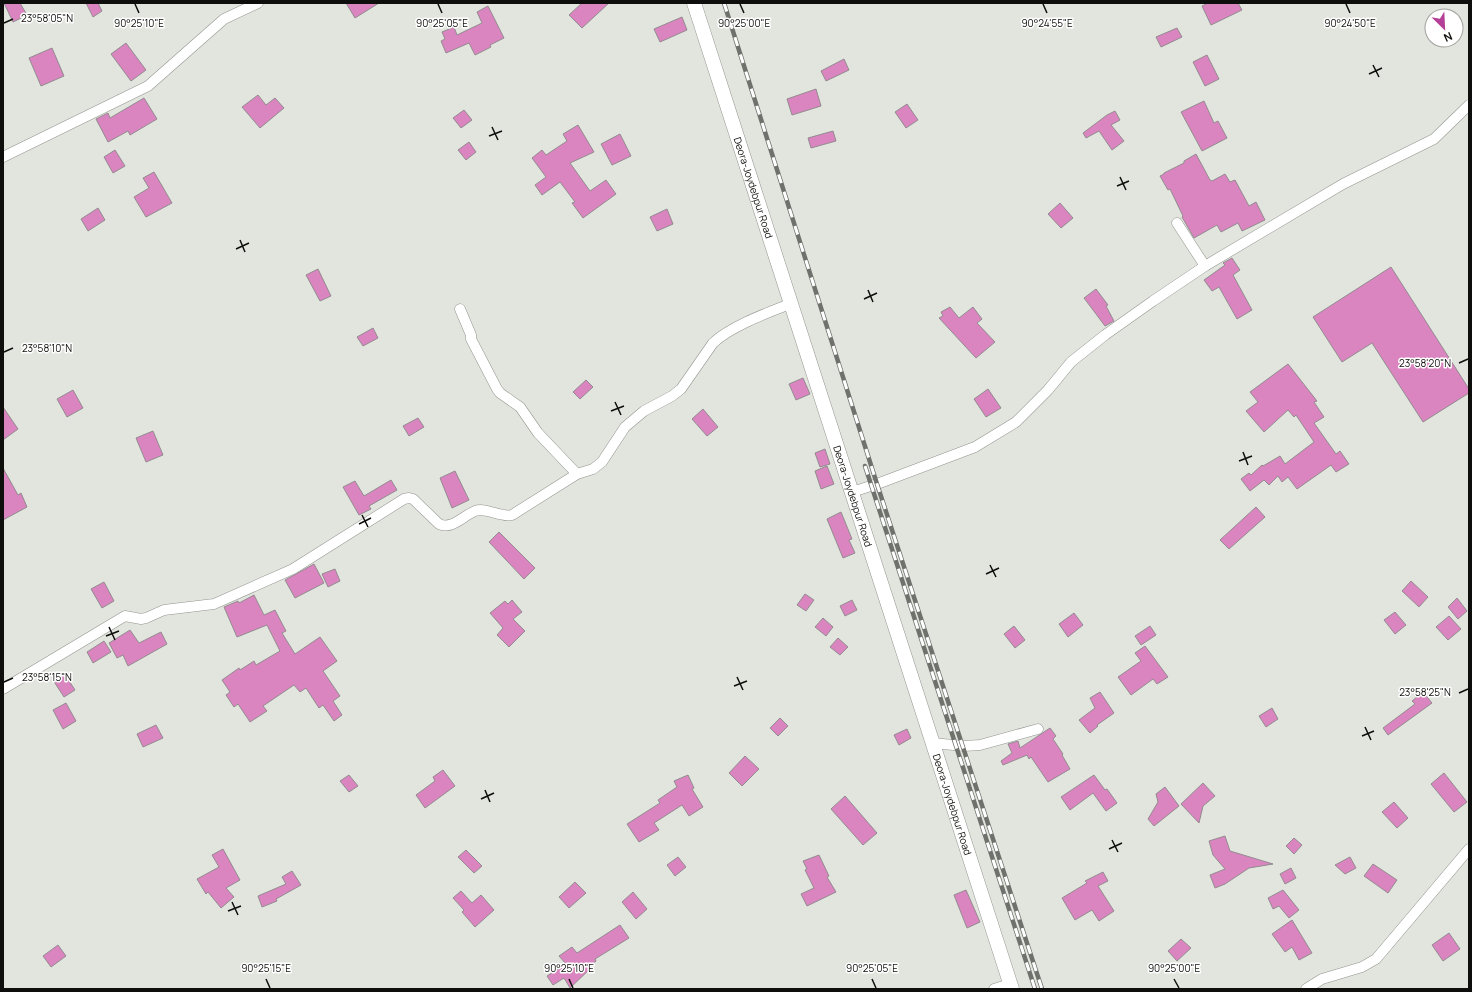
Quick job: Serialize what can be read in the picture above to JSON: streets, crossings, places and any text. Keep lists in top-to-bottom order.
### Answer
{
  "streets": {
    "street": ["Deora-Joydebpur Road"]
  },
  "north": "bottom right",
  "coordinates": [
    "23°58'05\"N",
    "90°25'10\"E",
    "90°25'05\"E",
    "90°25'00\"E",
    "90°24'55\"E",
    "90°24'50\"E",
    "23°58'10\"N",
    "23°58'20\"N",
    "23°58'15\"N",
    "23°58'25\"N",
    "90°25'15\"E"
  ]
}
